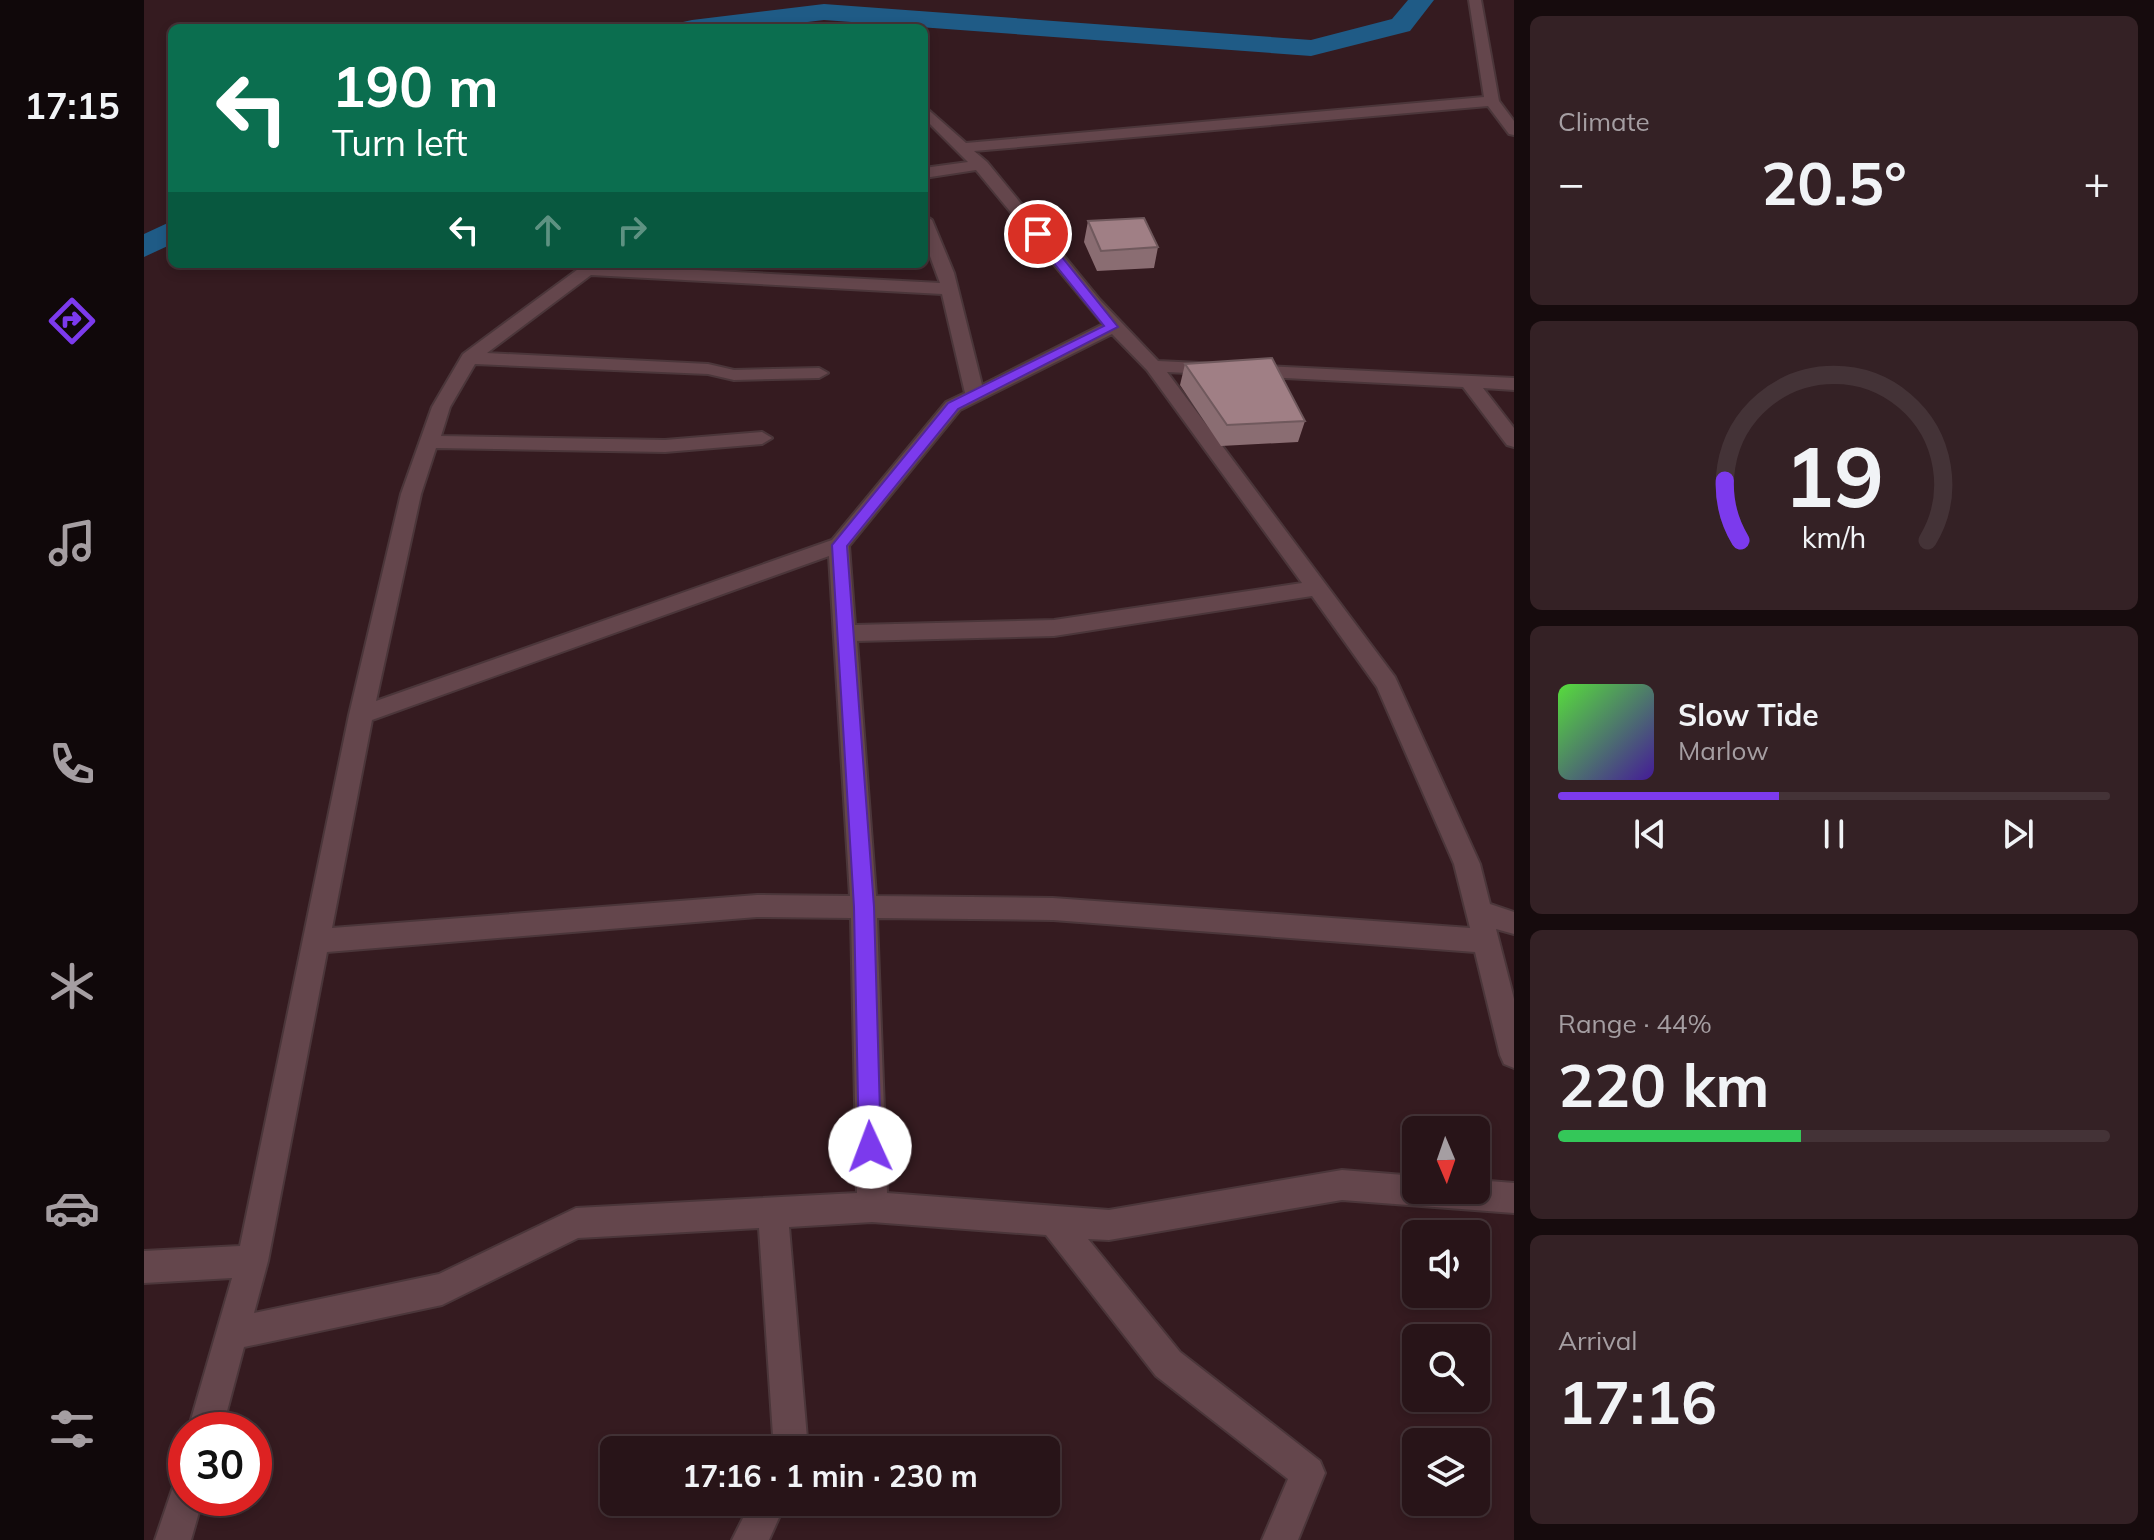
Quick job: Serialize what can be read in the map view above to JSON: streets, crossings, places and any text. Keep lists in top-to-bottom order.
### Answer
{
  "north": "bottom",
  "page": {
    "tabs": "17:15",
    "tile": [
      "Climate",
      ["Range · 44%", "220 km"],
      ["Arrival", "17:16"]
    ],
    "turn": ["190 m", "Turn left"],
    "heat": ["−", "20.5°", "+"],
    "song": ["Slow Tide", "Marlow"],
    "limit": "30",
    "trip": "17:16 · 1 min · 230 m",
    "gauge": ["19", "km/h"]
  }
}
